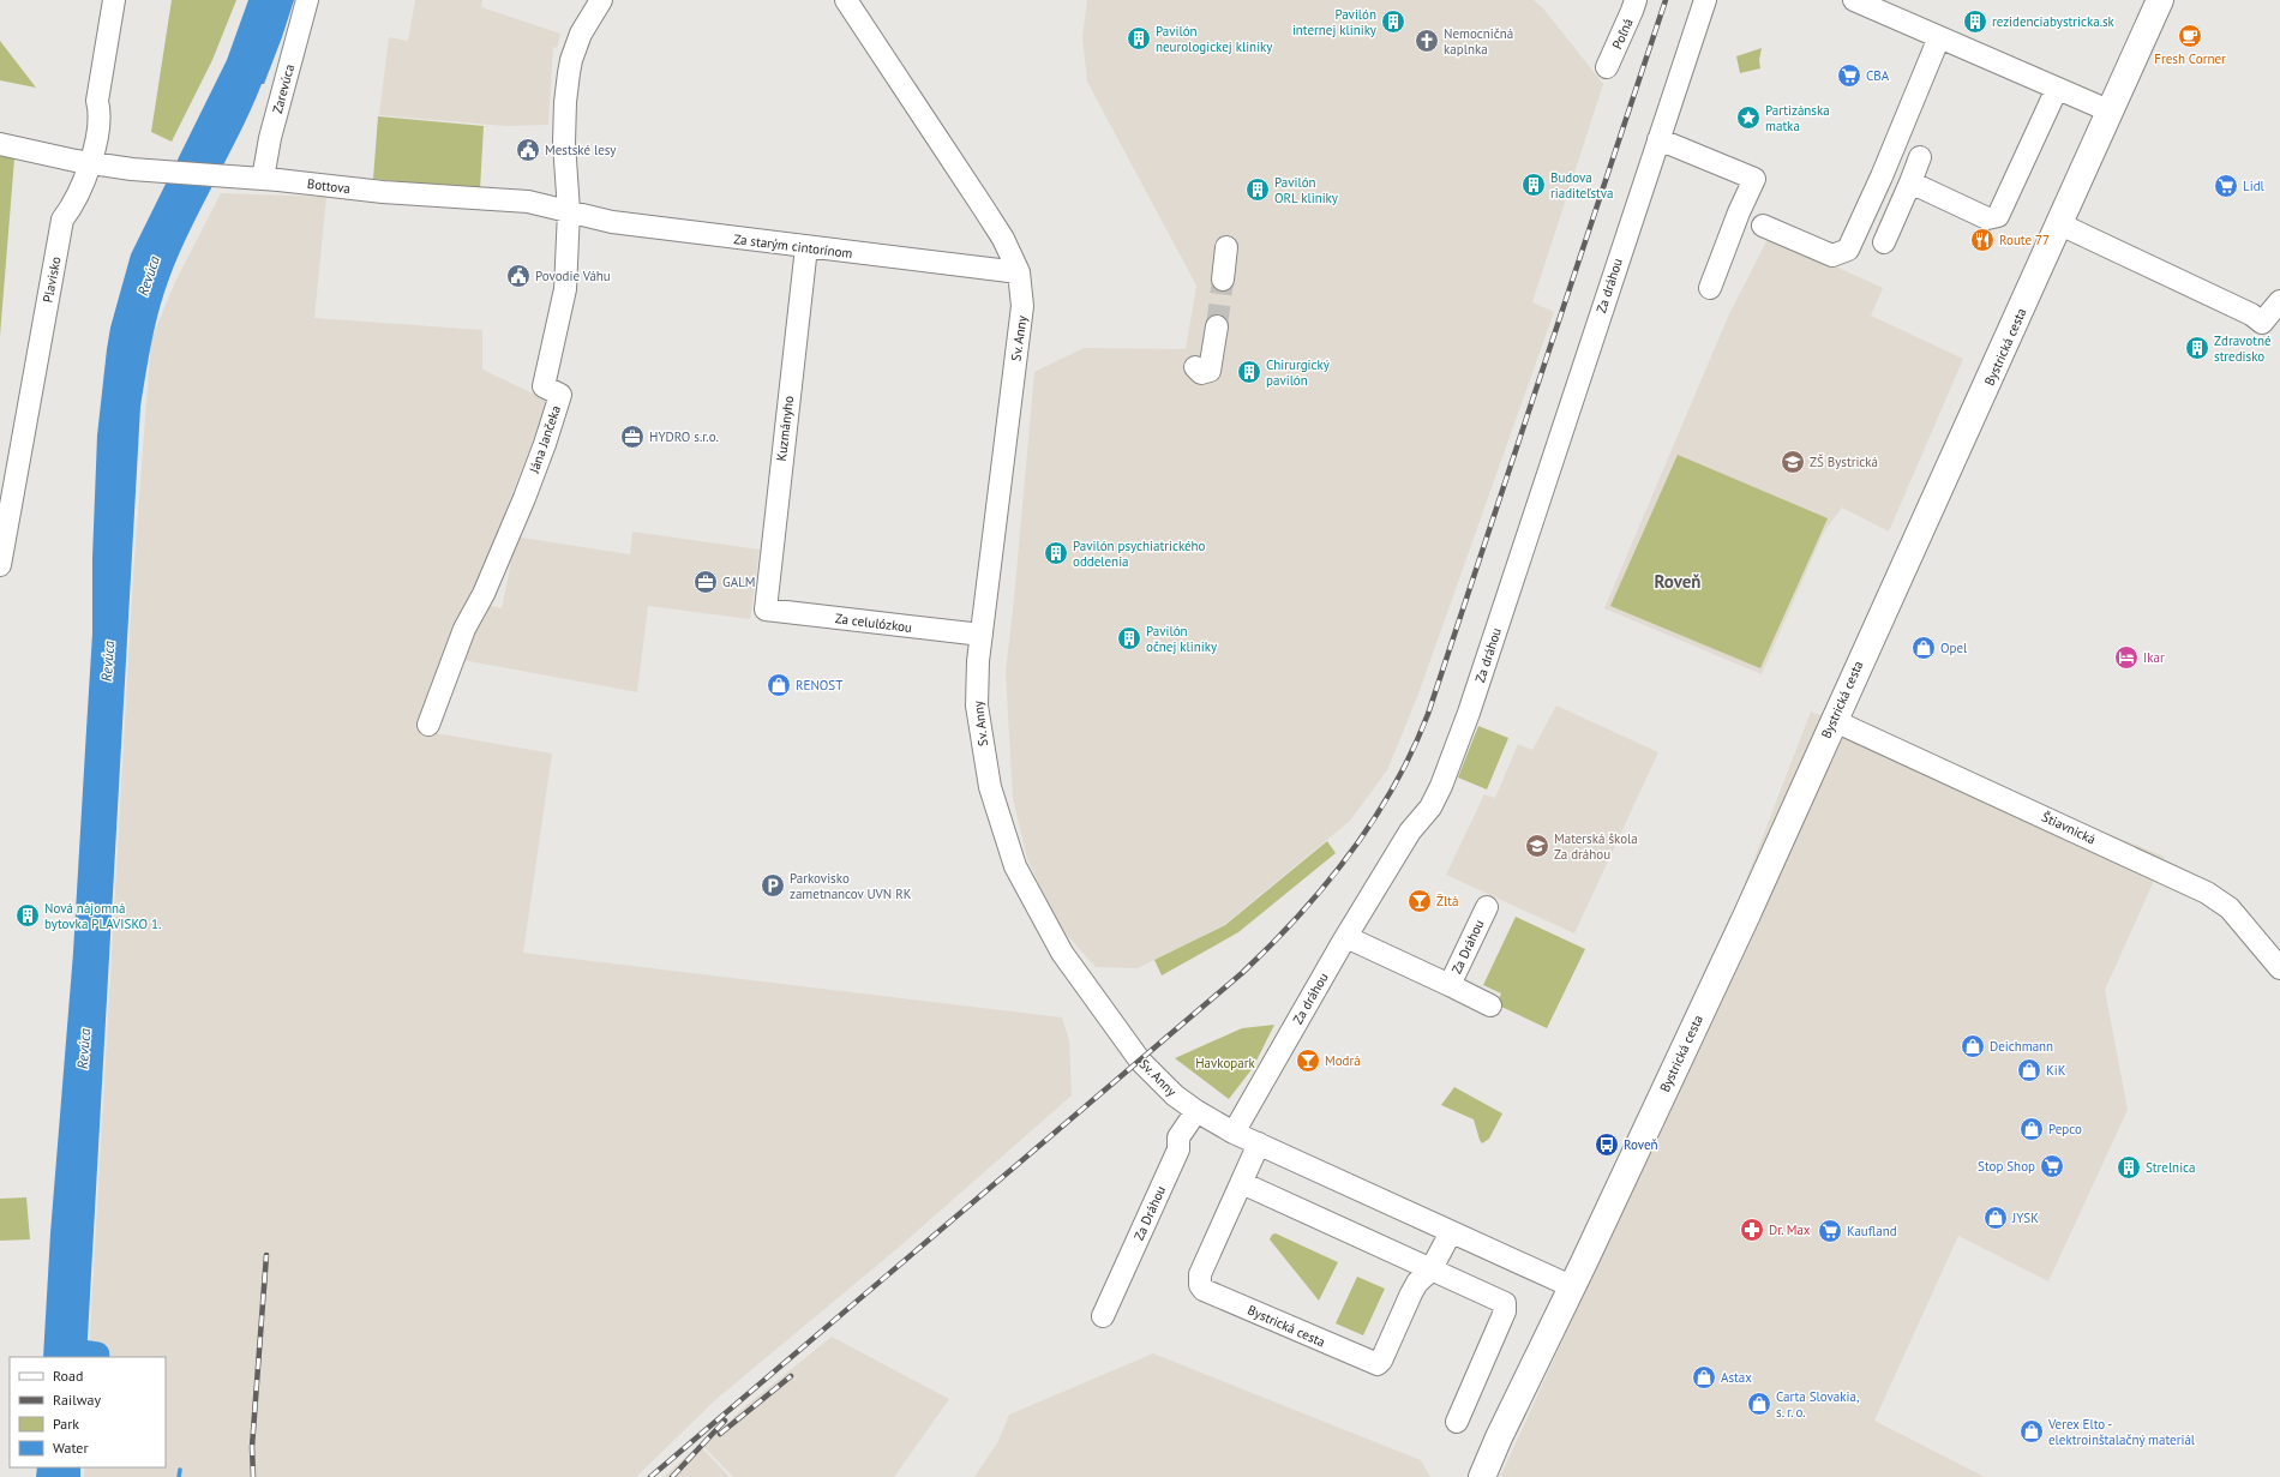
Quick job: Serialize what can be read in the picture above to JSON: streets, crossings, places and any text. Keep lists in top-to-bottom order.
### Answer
{
  "streets": {
    "main road": ["Bystrická cesta"],
    "street": [
      "Poľná",
      "Zarevúca",
      "Bottova",
      "Za starým cintorínom",
      "Plavisko",
      "Za dráhou",
      "Sv. Anny",
      "Kuzmányho",
      "Jána Jančeka",
      "Za celulózkou",
      "Štiavnická",
      "Za Dráhou"
    ]
  },
  "crossings": [
    ["Zarevúca", "Bottova"],
    ["Bottova", "Za starým cintorínom"],
    ["Bottova", "Plavisko"],
    ["Bottova", "Jána Jančeka"],
    ["Za starým cintorínom", "Sv. Anny"],
    ["Za starým cintorínom", "Kuzmányho"],
    ["Za starým cintorínom", "Jána Jančeka"],
    ["Za dráhou", "Za Dráhou"],
    ["Sv. Anny", "Za celulózkou"],
    ["Sv. Anny", "Za Dráhou"],
    ["Bystrická cesta", "Štiavnická"],
    ["Kuzmányho", "Za celulózkou"]
  ],
  "districts": ["Roveň"],
  "water": ["Revúca"],
  "parks": ["Havkopark"],
  "places": {
    "building": [
      "Pavilón internej kliniky",
      "rezidenciabystricka.sk",
      "Pavilón neurologickej kliniky",
      "Budova riaditeľstva",
      "Pavilón ORL kliniky",
      "Zdravotné stredisko",
      "Chirurgický pavilón",
      "Pavilón psychiatrického oddelenia",
      "Pavilón očnej kliniky",
      "Nová nájomná bytovka PLAVISKO 1.",
      "Strelnica"
    ],
    "cafe": ["Fresh Corner"],
    "church": ["Nemocničná kaplnka"],
    "supermarket": [
      "CBA",
      "Lidl",
      "Stop Shop",
      "Kaufland"
    ],
    "place": ["Partizánska matka"],
    "public building": ["Mestské lesy", "Povodie Váhu"],
    "restaurant": ["Route 77"],
    "office": ["HYDRO s.r.o.", "GALM"],
    "school or university": ["ZŠ Bystrická", "Materská škola Za dráhou"],
    "shop": [
      "Opel",
      "RENOST",
      "Deichmann",
      "KiK",
      "Pepco",
      "JYSK",
      "Astax",
      "Carta Slovakia, s. r. o.",
      "Verex Elto - elektroinštalačný materiál"
    ],
    "hotel": ["Ikar"],
    "parking": ["Parkovisko zametnancov UVN RK"],
    "bar": ["Žltá", "Modrá"],
    "bus stop": ["Roveň"],
    "pharmacy": ["Dr. Max"]
  },
  "legend": [
    "Road",
    "Railway",
    "Park",
    "Water"
  ]
}
